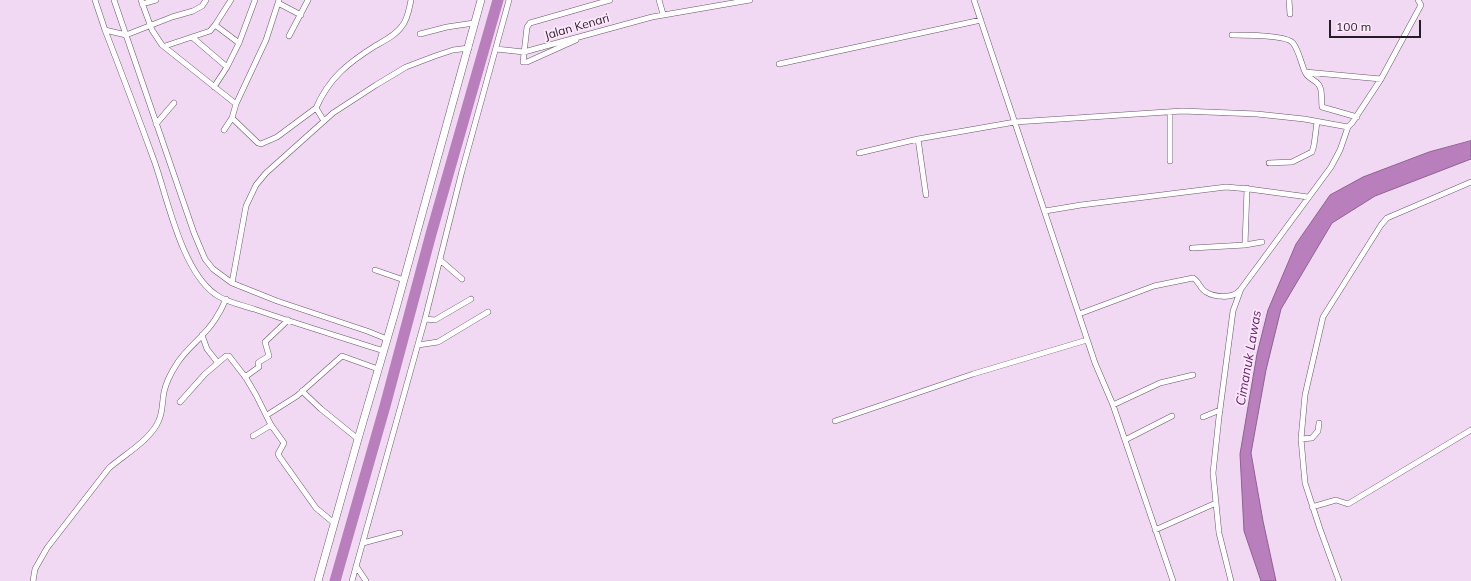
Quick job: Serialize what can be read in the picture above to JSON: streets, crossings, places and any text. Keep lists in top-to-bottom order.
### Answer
{
  "streets": {
    "street": ["Jalan Kenari"]
  },
  "water": ["Cimanuk Lawas"],
  "scale_bar": "100 m"
}
